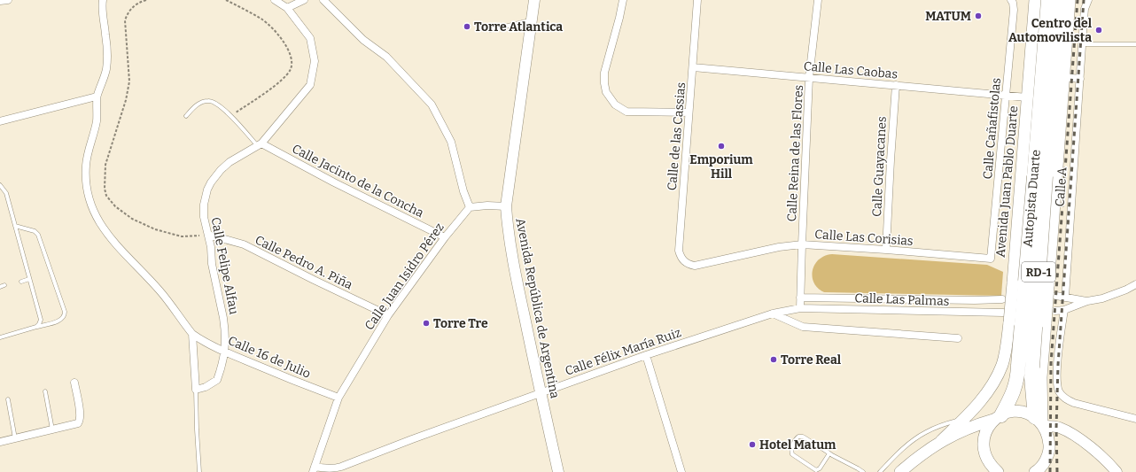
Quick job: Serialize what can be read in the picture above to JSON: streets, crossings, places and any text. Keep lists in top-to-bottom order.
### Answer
{
  "streets": {
    "highway": ["Autopista Duarte", "RD-1"],
    "main road": ["Avenida Juan Pablo Duarte", "Avenida República de Argentina"],
    "street": [
      "Calle Las Caobas",
      "Calle Cañafistolas",
      "Calle de las Cassias",
      "Calle Reina de las Flores",
      "Calle Guayacanes",
      "Calle Jacinto de la Concha",
      "Calle A",
      "Calle Las Corisias",
      "Calle Pedro A. Piña",
      "Calle Felipe Alfau",
      "Calle Juan Isidro Pérez",
      "Calle Las Palmas",
      "Calle Félix María Ruiz",
      "Calle 16 de Julio"
    ]
  },
  "crossings": [
    ["Calle Las Caobas", "Calle Cañafistolas"],
    ["Calle Las Caobas", "Calle de las Cassias"],
    ["Calle Las Caobas", "Calle Reina de las Flores"],
    ["Calle Las Caobas", "Calle Guayacanes"],
    ["Calle Las Caobas", "Avenida Juan Pablo Duarte"],
    ["Calle Cañafistolas", "Calle Las Corisias"],
    ["Calle de las Cassias", "Calle Las Corisias"],
    ["Calle Reina de las Flores", "Calle Las Corisias"],
    ["Calle Reina de las Flores", "Calle Las Palmas"],
    ["Calle Reina de las Flores", "Calle Félix María Ruiz"],
    ["Calle Guayacanes", "Calle Las Corisias"],
    ["Calle Jacinto de la Concha", "Calle Felipe Alfau"],
    ["Calle Jacinto de la Concha", "Calle Juan Isidro Pérez"],
    ["Avenida Juan Pablo Duarte", "Calle Las Palmas"],
    ["Calle Pedro A. Piña", "Calle Felipe Alfau"],
    ["Calle Pedro A. Piña", "Calle Juan Isidro Pérez"],
    ["Calle Felipe Alfau", "Calle 16 de Julio"],
    ["Calle Juan Isidro Pérez", "Calle Félix María Ruiz"],
    ["Calle Juan Isidro Pérez", "Calle 16 de Julio"],
    ["Calle Las Palmas", "Calle Félix María Ruiz"],
    ["Avenida República de Argentina", "Calle Félix María Ruiz"]
  ],
  "places": [
    "MATUM",
    "Torre Atlantica",
    "Centro del Automovilista",
    "Emporium Hill",
    "Torre Tre",
    "Torre Real",
    "Hotel Matum"
  ]
}
